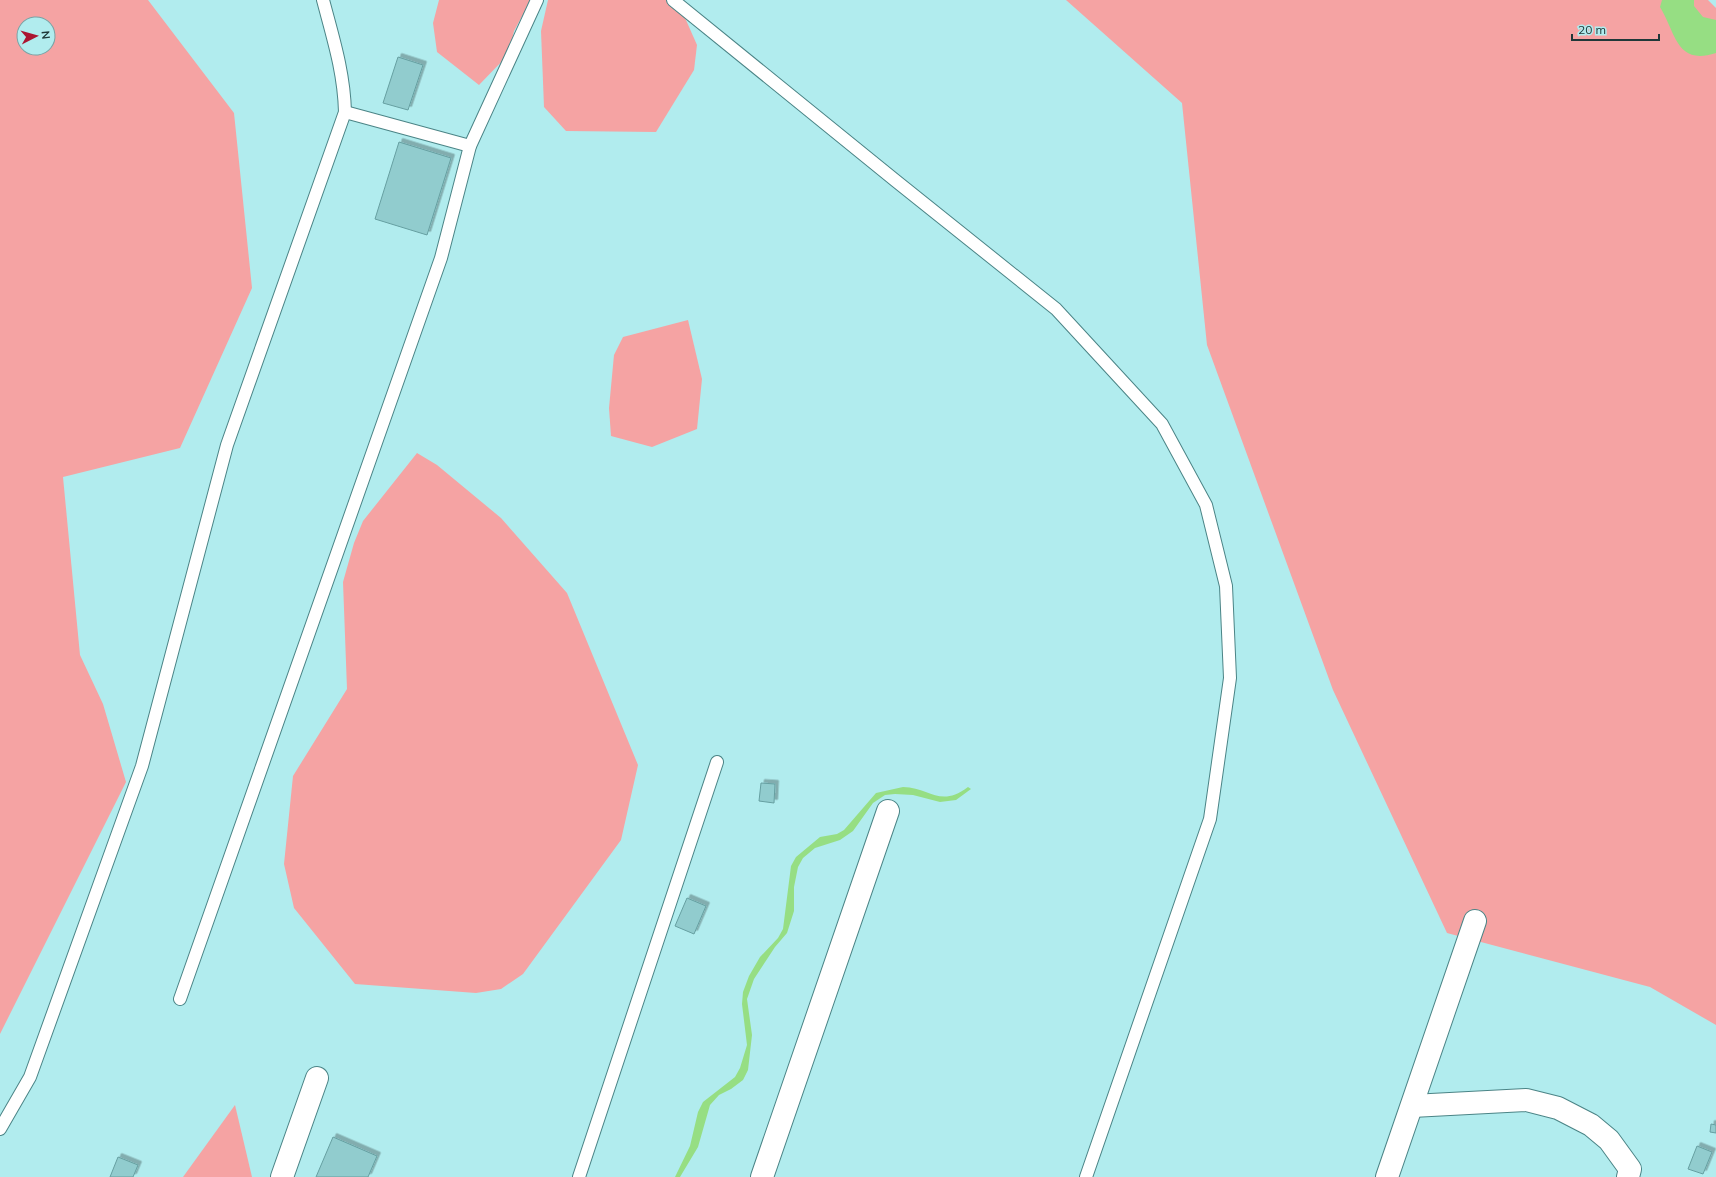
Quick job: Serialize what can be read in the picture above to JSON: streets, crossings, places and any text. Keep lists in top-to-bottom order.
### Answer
{
  "scale_bar": "20 m",
  "north": "right"
}
